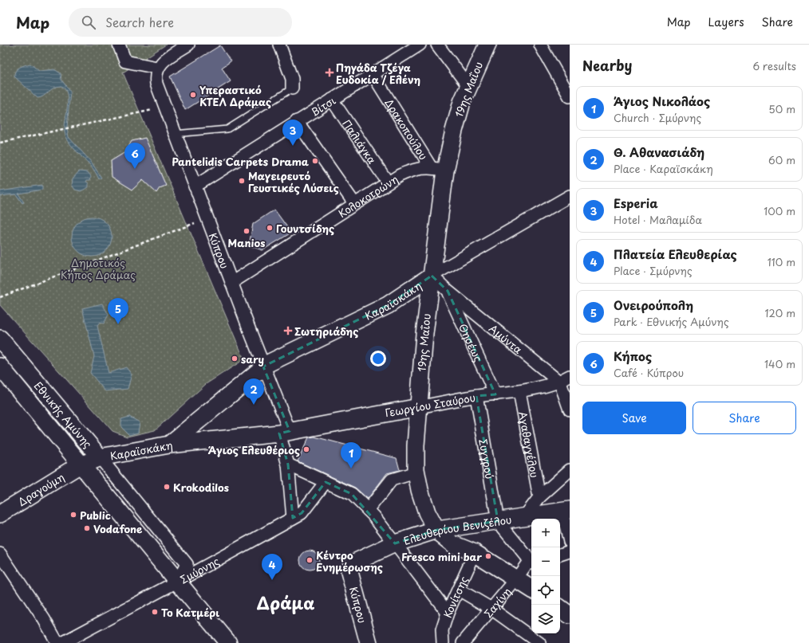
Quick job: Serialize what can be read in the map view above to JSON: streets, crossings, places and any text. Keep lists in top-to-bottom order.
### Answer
{
  "streets": {
    "main road": [
      "19ης Μαΐου",
      "Κύπρου",
      "Καραϊσκάκη",
      "Γεωργίου Σταύρου",
      "Εθνικής Αμύνης",
      "Δραγούμη",
      "Ελευθερίου Βενιζέλου"
    ],
    "street": [
      "Βίτσι",
      "Δρακοπούλου",
      "Παλιάγκα",
      "Κολοκοτρώνη",
      "Αμύντα",
      "Θησέως",
      "Αγαθαγγέλου",
      "Συγγρού",
      "Σμύρνης",
      "Κονίτσης",
      "Σαχίνη"
    ]
  },
  "crossings": [
    ["19ης Μαΐου", "Δρακοπούλου"],
    ["19ης Μαΐου", "Κολοκοτρώνη"],
    ["19ης Μαΐου", "Καραϊσκάκη"],
    ["19ης Μαΐου", "Αμύντα"],
    ["19ης Μαΐου", "Γεωργίου Σταύρου"],
    ["19ης Μαΐου", "Ελευθερίου Βενιζέλου"],
    ["19ης Μαΐου", "Κονίτσης"],
    ["19ης Μαΐου", "Σαχίνη"],
    ["Βίτσι", "Δρακοπούλου"],
    ["Βίτσι", "Παλιάγκα"],
    ["Βίτσι", "Κύπρου"],
    ["Δρακοπούλου", "Κολοκοτρώνη"],
    ["Παλιάγκα", "Κολοκοτρώνη"],
    ["Κολοκοτρώνη", "Κύπρου"],
    ["Κύπρου", "Καραϊσκάκη"],
    ["Κύπρου", "Γεωργίου Σταύρου"],
    ["Κύπρου", "Ελευθερίου Βενιζέλου"],
    ["Κύπρου", "Σμύρνης"],
    ["Καραϊσκάκη", "Αμύντα"],
    ["Καραϊσκάκη", "Γεωργίου Σταύρου"],
    ["Καραϊσκάκη", "Εθνικής Αμύνης"],
    ["Καραϊσκάκη", "Δραγούμη"],
    ["Αμύντα", "Θησέως"],
    ["Αμύντα", "Γεωργίου Σταύρου"],
    ["Θησέως", "Γεωργίου Σταύρου"],
    ["Γεωργίου Σταύρου", "Αγαθαγγέλου"],
    ["Γεωργίου Σταύρου", "Συγγρού"],
    ["Εθνικής Αμύνης", "Δραγούμη"],
    ["Εθνικής Αμύνης", "Σμύρνης"],
    ["Συγγρού", "Ελευθερίου Βενιζέλου"]
  ],
  "districts": ["Δράμα"],
  "parks": ["Δημοτικός Κήπος Δράμας"],
  "places": {
    "health": ["Πηγάδα Τζέγα Ευδοκία / Ελένη", "Σωτηριάδης"],
    "other": [
      "Υπεραστικό ΚΤΕΛ Δράμας",
      "Pantelidis Carpets Drama",
      "Μαγειρευτό Γευστικές Λύσεις",
      "Γουντσίδης",
      "Manios",
      "sary",
      "Άγιος Ελευθέριος",
      "Krokodilos",
      "Public",
      "Vodafone",
      "Fresco mini bar",
      "Κέντρο Ενημέρωσης",
      "Το Κατμέρι"
    ]
  },
  "page": {
    "header": "Map",
    "search": "Search here",
    "nav": ["Map", "Layers", "Share"],
    "heading": ["Nearby", "6 results"],
    "list": [
      {
        "mark": "1",
        "name": "Άγιος Νικολάος",
        "note": "Church · Σμύρνης",
        "value": "50 m"
      },
      {
        "mark": "2",
        "name": "Θ. Αθανασιάδη",
        "note": "Place · Καραϊσκάκη",
        "value": "60 m"
      },
      {
        "mark": "3",
        "name": "Esperia",
        "note": "Hotel · Μαλαμίδα",
        "value": "100 m"
      },
      {
        "mark": "4",
        "name": "Πλατεία Ελευθερίας",
        "note": "Place · Σμύρνης",
        "value": "110 m"
      },
      {
        "mark": "5",
        "name": "Ονειρούπολη",
        "note": "Park · Εθνικής Αμύνης",
        "value": "120 m"
      },
      {
        "mark": "6",
        "name": "Κήπος",
        "note": "Café · Κύπρου",
        "value": "140 m"
      }
    ],
    "pins": [
      "3",
      "6",
      "5",
      "2",
      "1",
      "4"
    ],
    "buttons": ["Save", "Share"],
    "map_buttons": ["+", "−"]
  }
}
